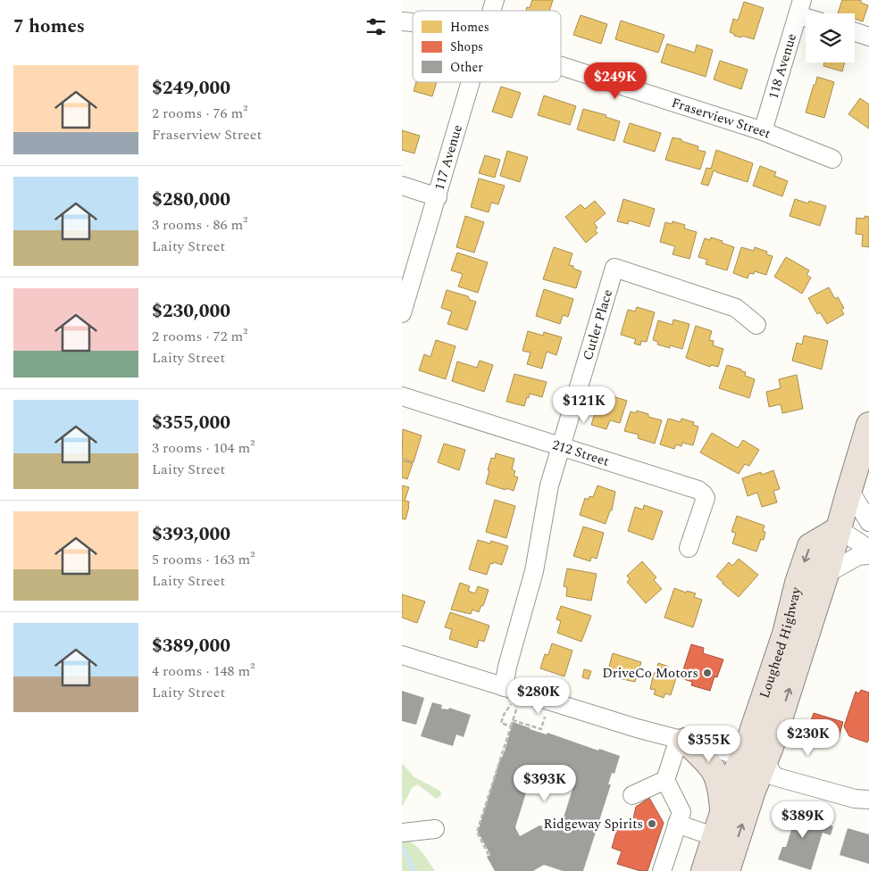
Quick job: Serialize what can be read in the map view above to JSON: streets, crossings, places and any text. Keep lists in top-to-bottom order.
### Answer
{
  "streets": {
    "highway": ["Lougheed Highway"],
    "street": [
      "118 Avenue",
      "Fraserview Street",
      "117 Avenue",
      "Cutler Place",
      "212 Street"
    ]
  },
  "crossings": [
    ["118 Avenue", "Fraserview Street"],
    ["Cutler Place", "212 Street"]
  ],
  "places": ["DriveCo Motors", "Ridgeway Spirits"],
  "legend": ["Homes", "Shops", "Other"],
  "page": {
    "heading": "7 homes",
    "list": [
      {
        "name": "$249,000",
        "note": "2 rooms · 76 m² · Fraserview Street"
      },
      {
        "name": "$280,000",
        "note": "3 rooms · 86 m² · Laity Street"
      },
      {
        "name": "$230,000",
        "note": "2 rooms · 72 m² · Laity Street"
      },
      {
        "name": "$355,000",
        "note": "3 rooms · 104 m² · Laity Street"
      },
      {
        "name": "$393,000",
        "note": "5 rooms · 163 m² · Laity Street"
      },
      {
        "name": "$389,000",
        "note": "4 rooms · 148 m² · Laity Street"
      }
    ],
    "price": [
      "$249K",
      "$121K",
      "$280K",
      "$230K",
      "$355K",
      "$393K",
      "$389K"
    ]
  }
}
